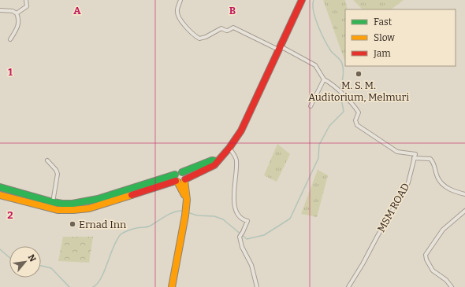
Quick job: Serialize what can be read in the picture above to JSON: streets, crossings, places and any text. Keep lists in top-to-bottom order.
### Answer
{
  "streets": {
    "street": ["MSM ROAD"]
  },
  "places": ["M. S. M. Auditorium, Melmuri", "Ernad Inn"],
  "legend": ["Fast", "Slow", "Jam"],
  "north": "top right",
  "grid": {
    "columns": ["A", "B"],
    "rows": ["1", "2"]
  }
}
